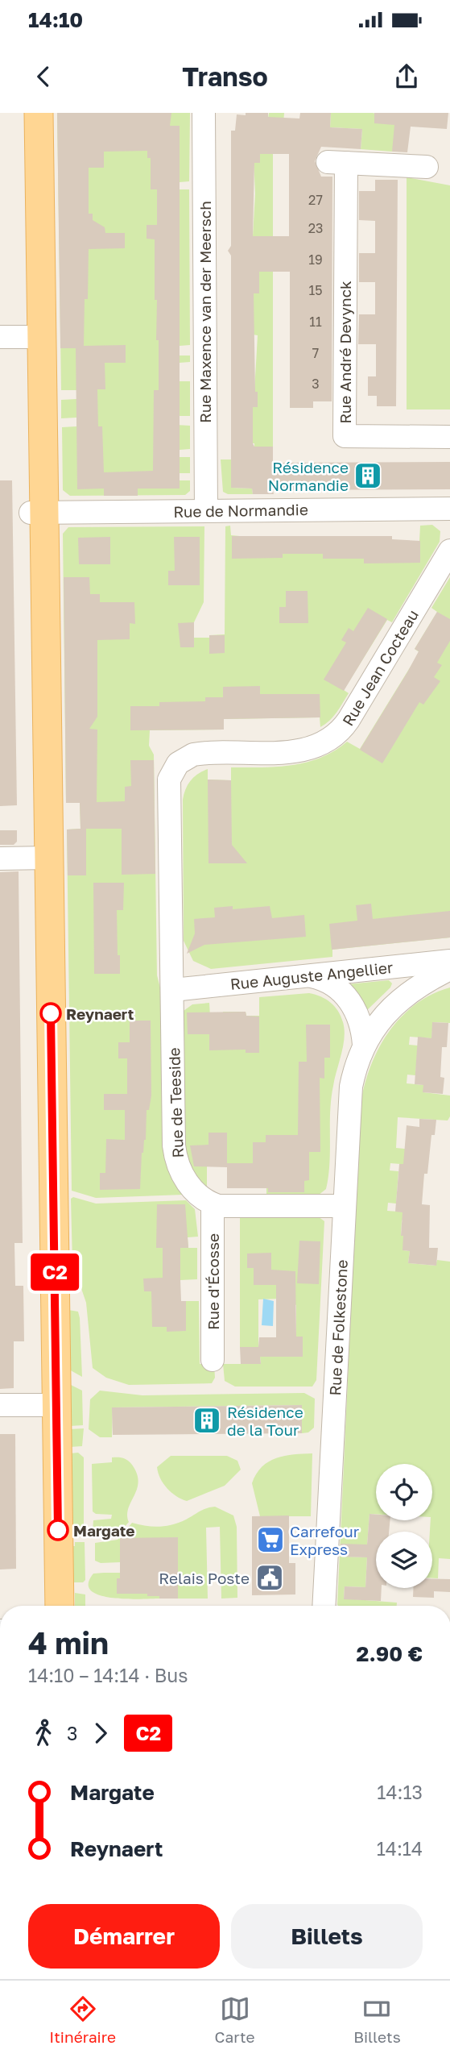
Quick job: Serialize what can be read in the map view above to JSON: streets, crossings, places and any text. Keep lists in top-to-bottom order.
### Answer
{
  "streets": {
    "street": [
      "Rue Maxence van der Meersch",
      "Rue André Devynck",
      "Rue de Normandie",
      "Rue Jean Cocteau",
      "Rue Auguste Angellier",
      "Rue de Teeside",
      "Rue d'Écosse",
      "Rue de Folkestone"
    ]
  },
  "crossings": [
    ["Rue Maxence van der Meersch", "Rue de Normandie"],
    ["Rue Jean Cocteau", "Rue Auguste Angellier"],
    ["Rue Jean Cocteau", "Rue de Teeside"],
    ["Rue Auguste Angellier", "Rue de Teeside"],
    ["Rue Auguste Angellier", "Rue de Folkestone"],
    ["Rue de Teeside", "Rue d'Écosse"],
    ["Rue de Teeside", "Rue de Folkestone"]
  ],
  "places": {
    "building": ["Résidence Normandie", "Résidence de la Tour"],
    "other": ["Reynaert", "Margate"],
    "supermarket": ["Carrefour Express"],
    "public building": ["Relais Poste"]
  },
  "lines": ["bus line C2"],
  "house_numbers": [
    "27",
    "23",
    "19",
    "15",
    "11",
    "7",
    "3"
  ],
  "page": {
    "status": "14:10",
    "header": "Transo",
    "on_map": "C2",
    "heading": ["4 min", "14:10 – 14:14 · Bus", "2.90 €"],
    "legs": ["3", "C2"],
    "list": [
      {
        "name": "Margate",
        "value": "14:13"
      },
      {
        "name": "Reynaert",
        "value": "14:14"
      }
    ],
    "buttons": ["Démarrer", "Billets"],
    "tabs": ["Itinéraire", "Carte", "Billets"]
  }
}
